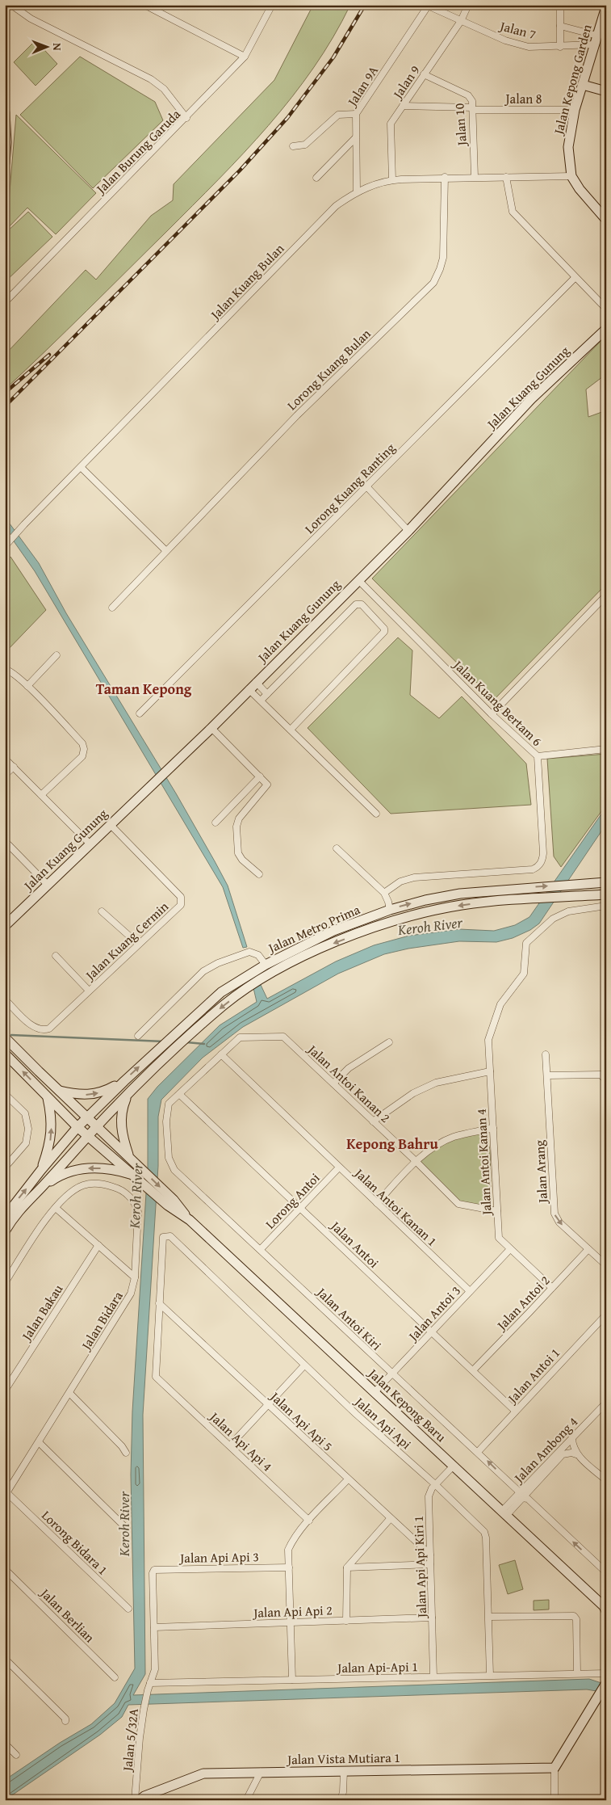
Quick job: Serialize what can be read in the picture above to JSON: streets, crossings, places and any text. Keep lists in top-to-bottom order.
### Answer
{
  "streets": {
    "street": [
      "Jalan 7",
      "Jalan Kepong Garden",
      "Jalan 9",
      "Jalan 9A",
      "Jalan 8",
      "Jalan 10",
      "Jalan Burung Garuda",
      "Jalan Kuang Bulan",
      "Lorong Kuang Bulan",
      "Jalan Kuang Gunung",
      "Lorong Kuang Ranting",
      "Jalan Kuang Bertam 6",
      "Jalan Metro Prima",
      "Jalan Kuang Cermin",
      "Jalan Antoi Kanan 2",
      "Jalan Antoi Kanan 4",
      "Jalan Arang",
      "Lorong Antoi",
      "Jalan Antoi Kanan 1",
      "Jalan Antoi",
      "Jalan Antoi 2",
      "Jalan Bakau",
      "Jalan Antoi 3",
      "Jalan Antoi Kiri",
      "Jalan Bidara",
      "Jalan Antoi 1",
      "Jalan Kepong Baru",
      "Jalan Api Api 5",
      "Jalan Api Api",
      "Jalan Api Api 4",
      "Jalan Ambong 4",
      "Lorong Bidara 1",
      "Jalan Api Api 3",
      "Jalan Api Api Kiri 1",
      "Jalan Api Api 2",
      "Jalan Berlian",
      "Jalan Api-Api 1",
      "Jalan 5/32A",
      "Jalan Vista Mutiara 1"
    ]
  },
  "crossings": [
    ["Jalan 7", "Jalan Kepong Garden"],
    ["Jalan 7", "Jalan 9"],
    ["Jalan 7", "Jalan 9A"],
    ["Jalan Kepong Garden", "Jalan 8"],
    ["Jalan Kepong Garden", "Jalan Kuang Bulan"],
    ["Jalan 9", "Jalan 8"],
    ["Jalan 9", "Jalan 10"],
    ["Jalan 9", "Jalan Kuang Bulan"],
    ["Jalan 9A", "Jalan Kuang Bulan"],
    ["Jalan 8", "Jalan 10"],
    ["Jalan 10", "Jalan Kuang Bulan"],
    ["Jalan Kuang Bulan", "Lorong Kuang Bulan"],
    ["Jalan Kuang Gunung", "Jalan Kuang Bertam 6"],
    ["Jalan Kuang Gunung", "Jalan Kuang Cermin"],
    ["Jalan Metro Prima", "Jalan Kepong Baru"],
    ["Jalan Antoi Kanan 2", "Jalan Antoi Kanan 4"],
    ["Jalan Antoi Kanan 2", "Jalan Antoi Kanan 1"],
    ["Jalan Antoi Kanan 4", "Jalan Antoi 2"],
    ["Jalan Antoi Kanan 4", "Jalan Antoi 3"],
    ["Jalan Arang", "Jalan Antoi 2"],
    ["Lorong Antoi", "Jalan Antoi Kanan 1"],
    ["Lorong Antoi", "Jalan Antoi"],
    ["Lorong Antoi", "Jalan Antoi Kiri"],
    ["Jalan Antoi Kanan 1", "Jalan Antoi 3"],
    ["Jalan Antoi", "Jalan Antoi 2"],
    ["Jalan Antoi", "Jalan Antoi 3"],
    ["Jalan Antoi", "Jalan Antoi Kiri"],
    ["Jalan Antoi", "Jalan Antoi 1"],
    ["Jalan Antoi 3", "Jalan Antoi Kiri"],
    ["Jalan Antoi 3", "Jalan Kepong Baru"],
    ["Jalan Antoi Kiri", "Jalan Antoi 1"],
    ["Jalan Antoi Kiri", "Jalan Ambong 4"],
    ["Jalan Bidara", "Lorong Bidara 1"],
    ["Jalan Kepong Baru", "Jalan Ambong 4"],
    ["Jalan Kepong Baru", "Jalan Api Api Kiri 1"],
    ["Jalan Api Api 5", "Jalan Api Api"],
    ["Jalan Api Api 5", "Jalan Api Api 4"],
    ["Jalan Api Api 5", "Jalan Api Api Kiri 1"],
    ["Jalan Api Api", "Jalan Api Api 4"],
    ["Jalan Api Api", "Jalan Api Api Kiri 1"],
    ["Jalan Api Api", "Jalan Api-Api 1"],
    ["Jalan Api Api 3", "Jalan 5/32A"],
    ["Jalan Api Api Kiri 1", "Jalan Api Api 2"],
    ["Jalan Api Api Kiri 1", "Jalan Api-Api 1"],
    ["Jalan Api Api 2", "Jalan 5/32A"],
    ["Jalan Api-Api 1", "Jalan 5/32A"]
  ],
  "one_way": ["Jalan Arang"],
  "districts": ["Taman Kepong", "Kepong Bahru"],
  "water": ["Keroh River"],
  "north": "right"
}
